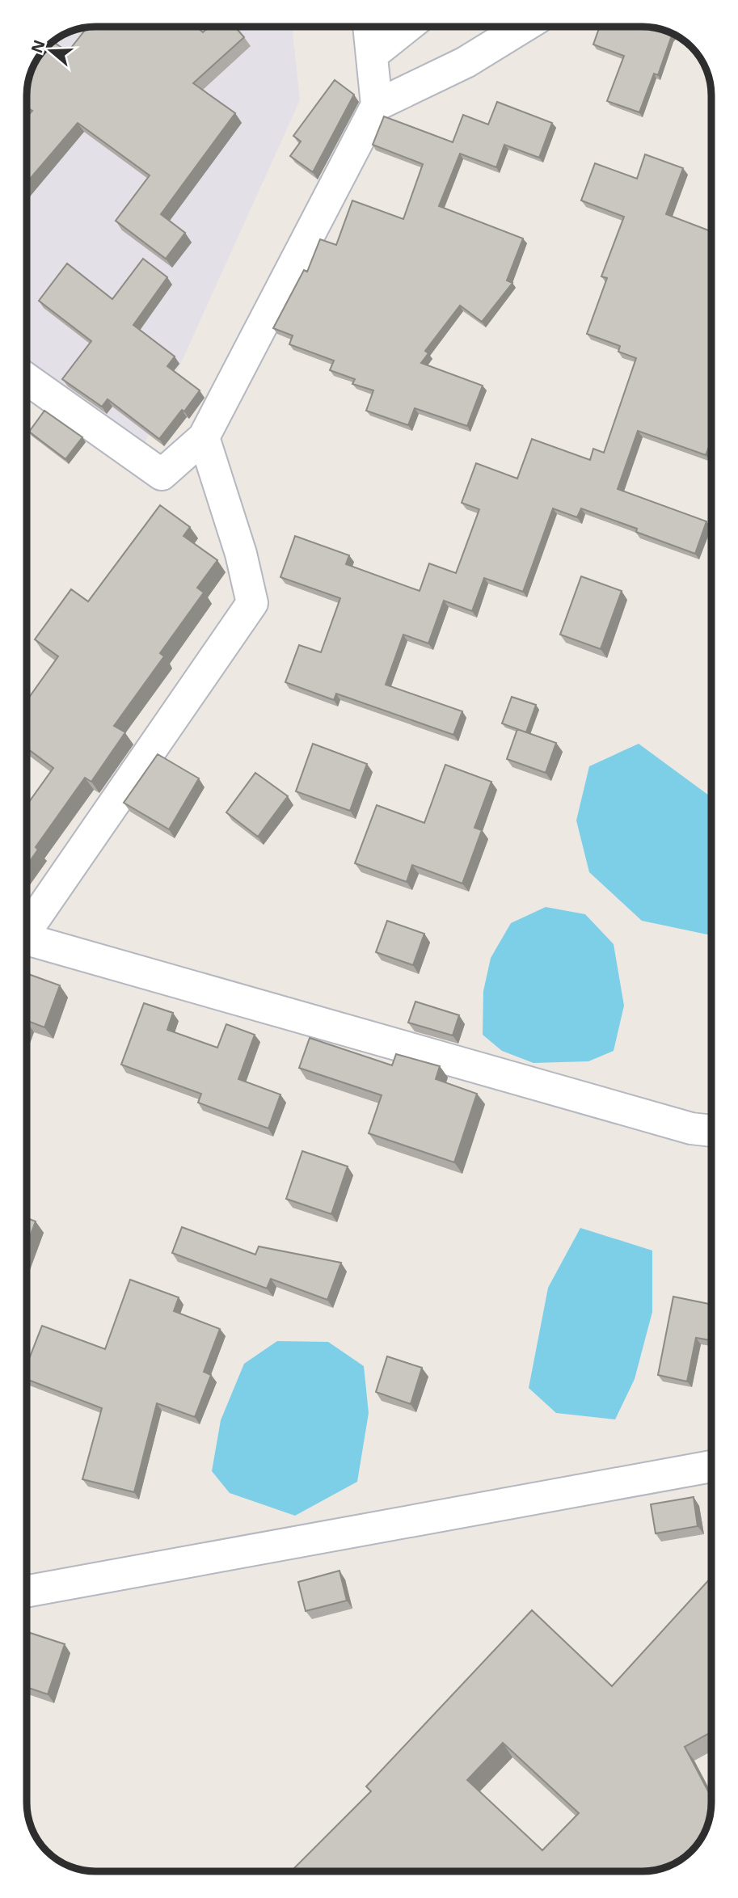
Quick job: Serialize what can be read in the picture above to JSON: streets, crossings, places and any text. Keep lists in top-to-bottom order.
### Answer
{
  "north": "left"
}
